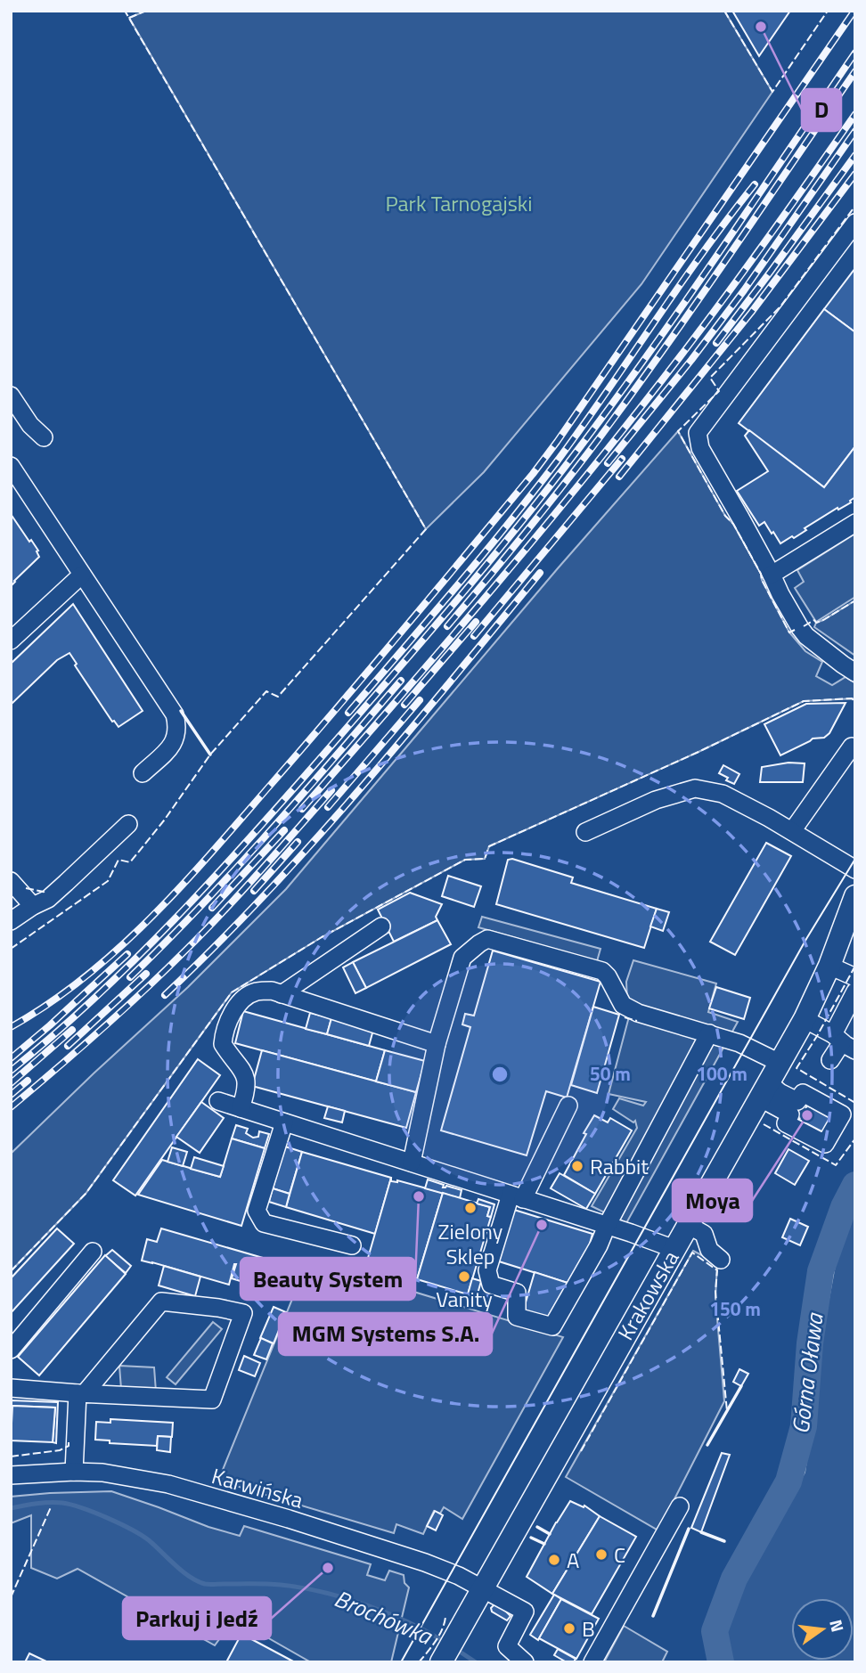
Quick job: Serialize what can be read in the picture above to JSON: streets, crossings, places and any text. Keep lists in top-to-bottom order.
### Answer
{
  "streets": {
    "main road": ["Krakowska"],
    "street": ["Karwińska"]
  },
  "crossings": [
    ["Krakowska", "Karwińska"]
  ],
  "water": ["Górna Oława", "Brochówka"],
  "parks": ["Park Tarnogajski"],
  "places": [
    "D",
    "Moya",
    "Rabbit",
    "Beauty System",
    "Zielony Sklep",
    "MGM Systems S.A.",
    "Vanity",
    "C",
    "A",
    "Parkuj i Jedź",
    "B"
  ],
  "north": "right",
  "rings": ["50 m", "100 m", "150 m"]
}
